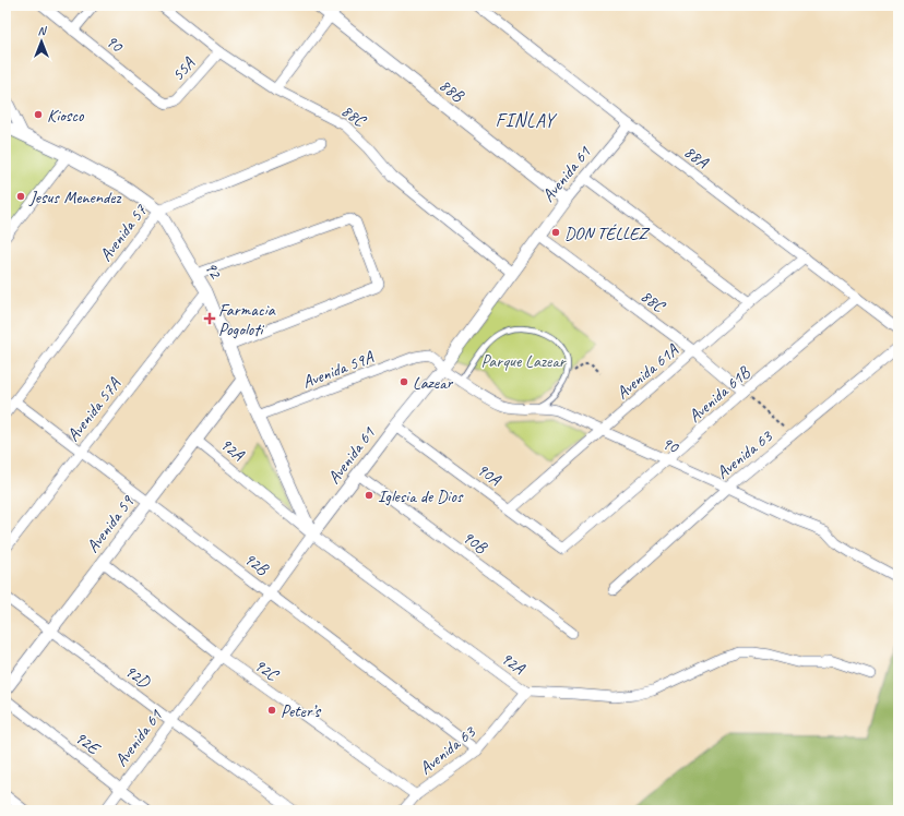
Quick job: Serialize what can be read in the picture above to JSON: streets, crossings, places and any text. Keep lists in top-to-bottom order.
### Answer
{
  "streets": {
    "street": [
      "90",
      "55A",
      "88B",
      "88C",
      "88A",
      "Avenida 61",
      "Avenida 57",
      "92",
      "Avenida 59A",
      "Avenida 61A",
      "Avenida 61B",
      "Avenida 57A",
      "92A",
      "Avenida 63",
      "90A",
      "Avenida 59",
      "90B",
      "92B",
      "92C",
      "92D",
      "92E"
    ]
  },
  "crossings": [
    ["90", "55A"],
    ["90", "Avenida 61"],
    ["90", "Avenida 59A"],
    ["90", "Avenida 61A"],
    ["90", "Avenida 61B"],
    ["90", "Avenida 63"],
    ["55A", "88C"],
    ["88B", "Avenida 61"],
    ["88C", "Avenida 61"],
    ["88C", "Avenida 61A"],
    ["88C", "Avenida 61B"],
    ["88A", "Avenida 61"],
    ["88A", "Avenida 61A"],
    ["88A", "Avenida 61B"],
    ["Avenida 61", "92"],
    ["Avenida 61", "92A"],
    ["Avenida 61", "90A"],
    ["Avenida 61", "90B"],
    ["Avenida 61", "92B"],
    ["Avenida 61", "92C"],
    ["Avenida 61", "92D"],
    ["Avenida 61", "92E"],
    ["Avenida 57", "92"],
    ["Avenida 57", "92B"],
    ["92", "Avenida 59A"],
    ["92", "Avenida 57A"],
    ["92", "92A"],
    ["92", "Avenida 59"],
    ["Avenida 61A", "90A"],
    ["Avenida 61B", "90A"],
    ["Avenida 57A", "92B"],
    ["92A", "Avenida 63"],
    ["92A", "Avenida 59"],
    ["Avenida 63", "92B"],
    ["Avenida 63", "92C"],
    ["Avenida 59", "92B"],
    ["Avenida 59", "92C"],
    ["Avenida 59", "92D"]
  ],
  "districts": ["FINLAY"],
  "parks": ["Parque Lazear"],
  "places": {
    "other": [
      "Kiosco",
      "Jesus Menendez",
      "DON TÉLLEZ",
      "Lazear",
      "Iglesia de Dios",
      "Peter’s"
    ],
    "health": ["Farmacia Pogoloti"]
  },
  "north": "top"
}
